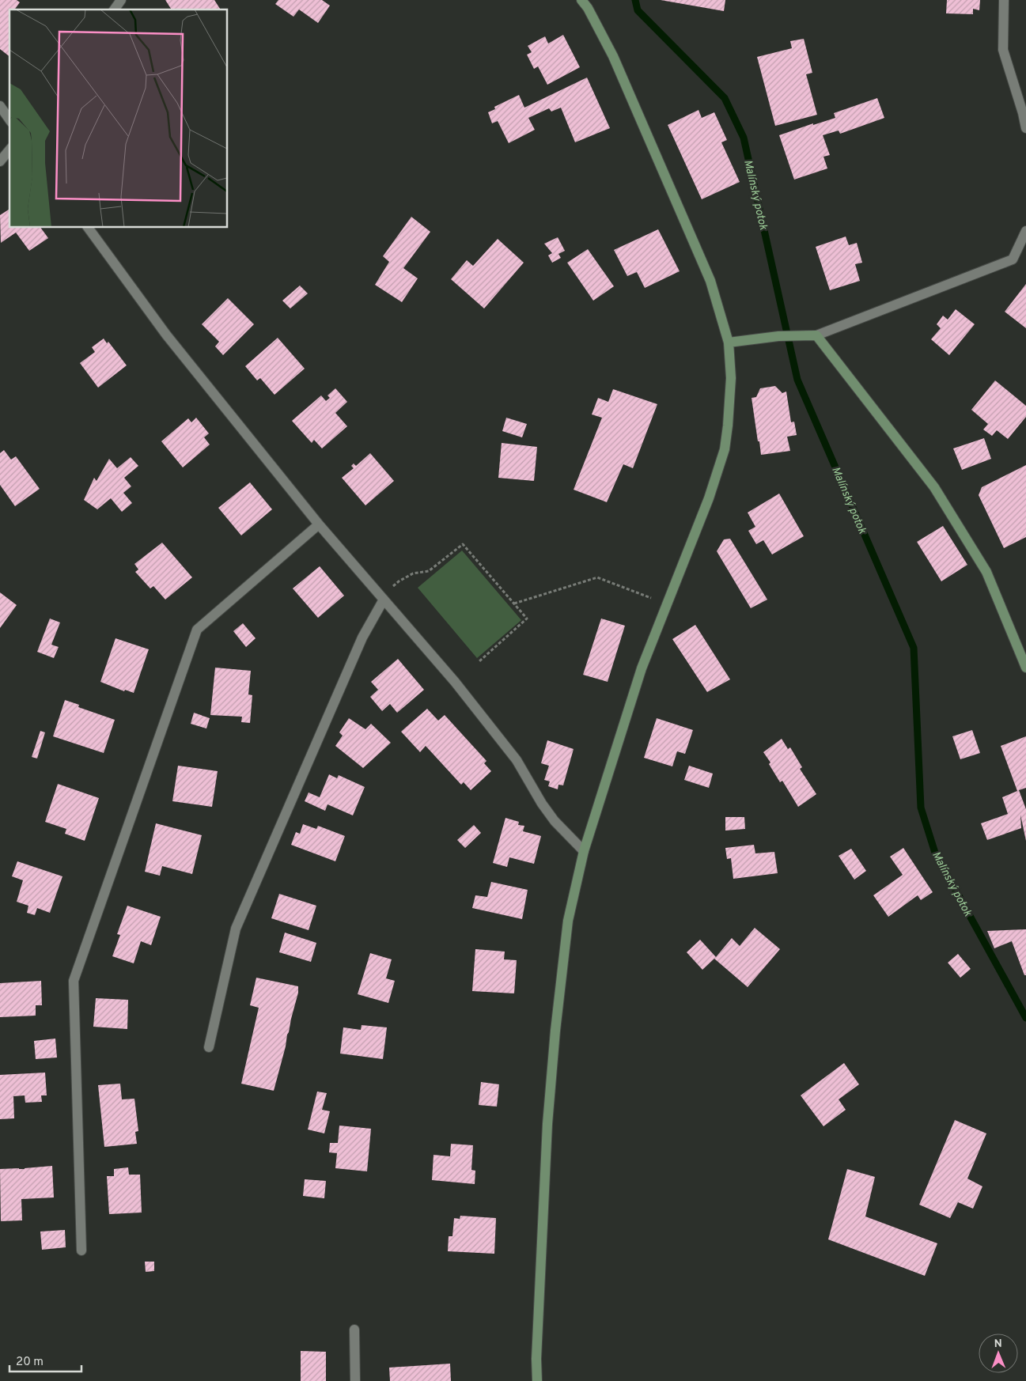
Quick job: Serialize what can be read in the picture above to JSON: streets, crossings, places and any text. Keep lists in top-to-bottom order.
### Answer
{
  "water": ["Malínský potok"],
  "scale_bar": "20 m",
  "north": "top"
}
